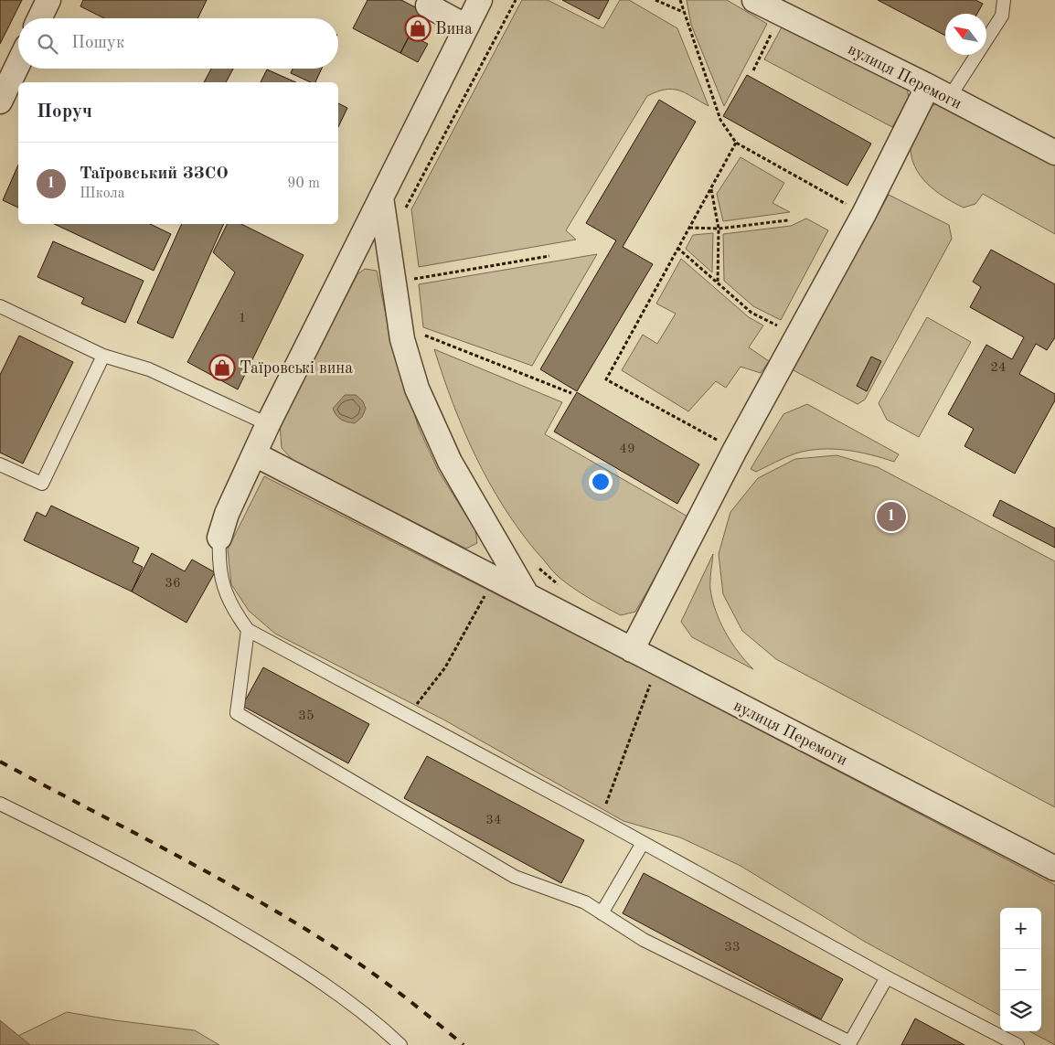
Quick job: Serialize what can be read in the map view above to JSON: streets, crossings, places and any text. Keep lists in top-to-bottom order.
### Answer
{
  "streets": {
    "street": ["вулиця Перемоги"]
  },
  "places": {
    "shop": ["Вина", "Таїровські вина"]
  },
  "house_numbers": [
    "1",
    "24",
    "49",
    "36",
    "35",
    "34",
    "33"
  ],
  "north": "top left",
  "page": {
    "search": "Пошук",
    "heading": "Поруч",
    "list": [
      {
        "mark": "1",
        "name": "Таїровський ЗЗСО",
        "note": "Школа",
        "value": "90 m"
      }
    ],
    "pins": "1",
    "map_buttons": ["+", "−"]
  }
}
